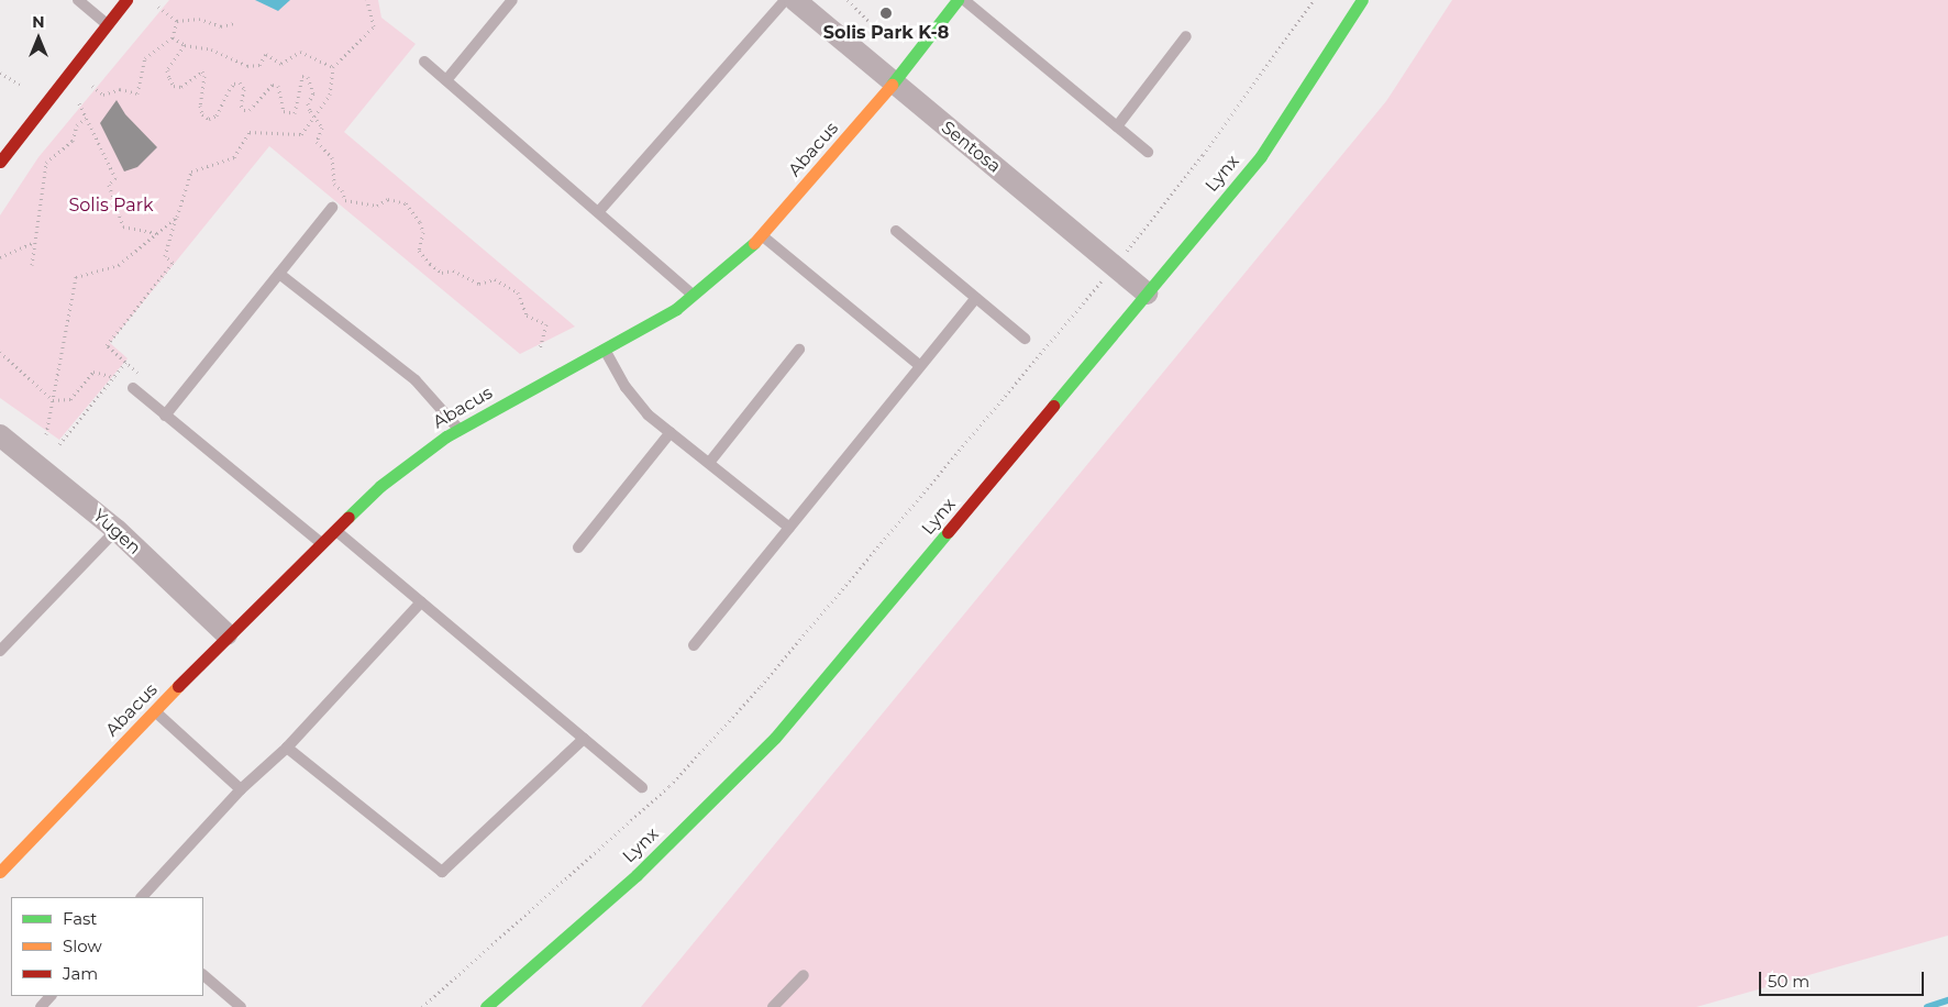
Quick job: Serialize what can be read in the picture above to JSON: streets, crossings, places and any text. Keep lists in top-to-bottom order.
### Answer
{
  "streets": {
    "street": [
      "Sentosa",
      "Abacus",
      "Lynx",
      "Yugen"
    ]
  },
  "crossings": [
    ["Sentosa", "Abacus"],
    ["Sentosa", "Lynx"],
    ["Abacus", "Yugen"]
  ],
  "parks": ["Solis Park"],
  "places": ["Solis Park K-8"],
  "legend": ["Fast", "Slow", "Jam"],
  "scale_bar": "50 m",
  "north": "top"
}
